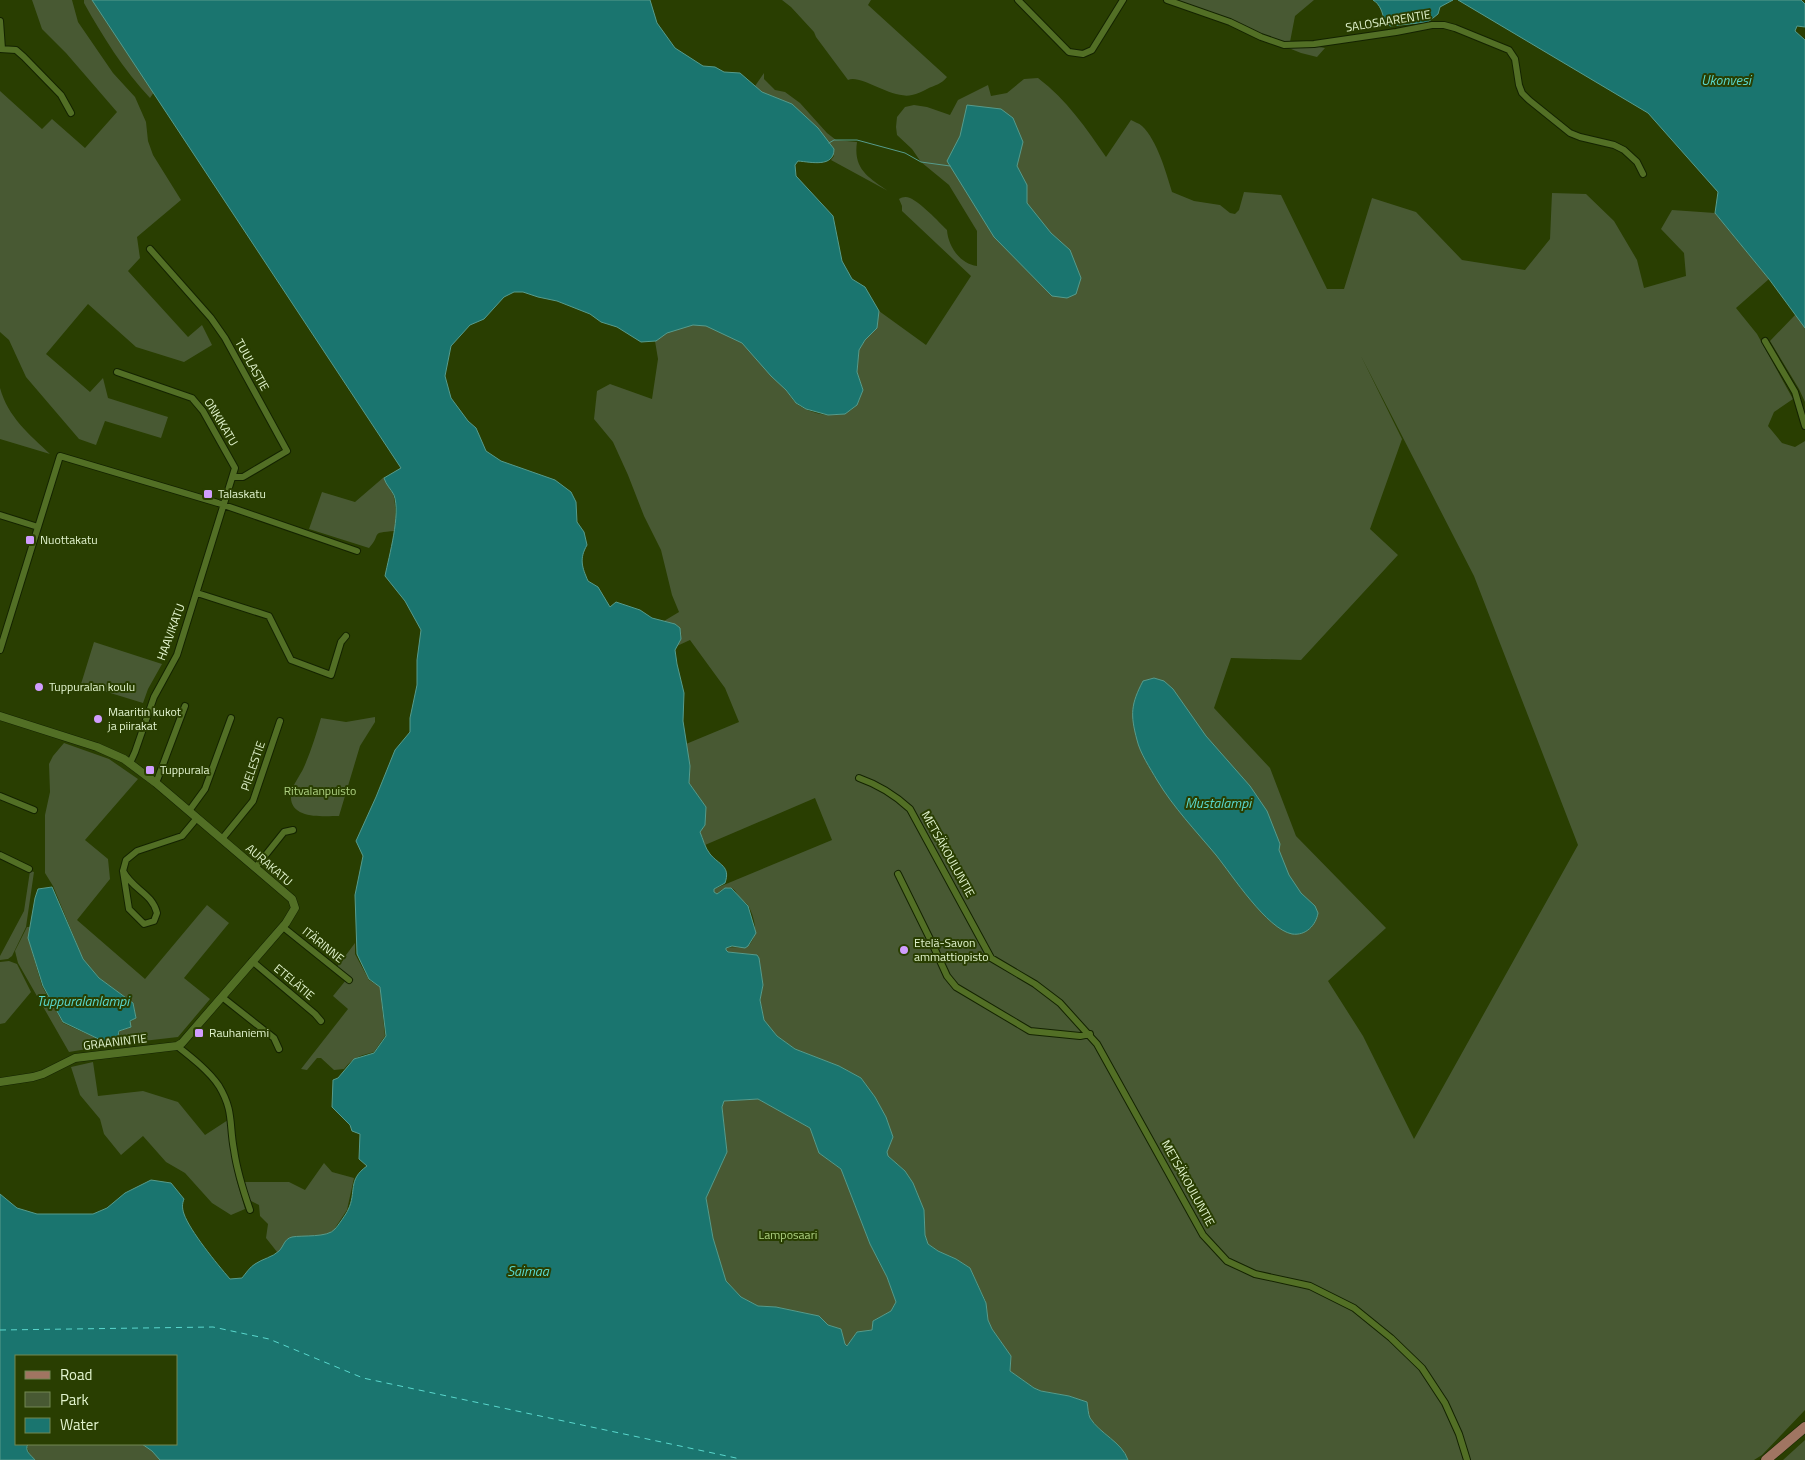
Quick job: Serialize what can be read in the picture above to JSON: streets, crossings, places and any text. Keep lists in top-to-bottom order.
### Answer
{
  "streets": {
    "street": [
      "SALOSAARENTIE",
      "TUULASTIE",
      "ONKIKATU",
      "HAAVIKATU",
      "PIELESTIE",
      "METSÄKOULUNTIE",
      "AURAKATU",
      "ITÄRINNE",
      "ETELÄTIE",
      "GRAANINTIE"
    ]
  },
  "crossings": [
    ["TUULASTIE", "ONKIKATU"],
    ["HAAVIKATU", "AURAKATU"],
    ["PIELESTIE", "AURAKATU"],
    ["AURAKATU", "ITÄRINNE"],
    ["AURAKATU", "ETELÄTIE"],
    ["AURAKATU", "GRAANINTIE"]
  ],
  "water": [
    "Ukonvesi",
    "Mustalampi",
    "Tuppuralanlampi",
    "Saimaa"
  ],
  "parks": ["Ritvalanpuisto", "Lamposaari"],
  "places": {
    "transit": [
      "Talaskatu",
      "Nuottakatu",
      "Tuppurala",
      "Rauhaniemi"
    ],
    "other": ["Tuppuralan koulu", "Maaritin kukot ja piirakat", "Etelä-Savon ammattiopisto"]
  },
  "legend": ["Road", "Park", "Water"]
}
